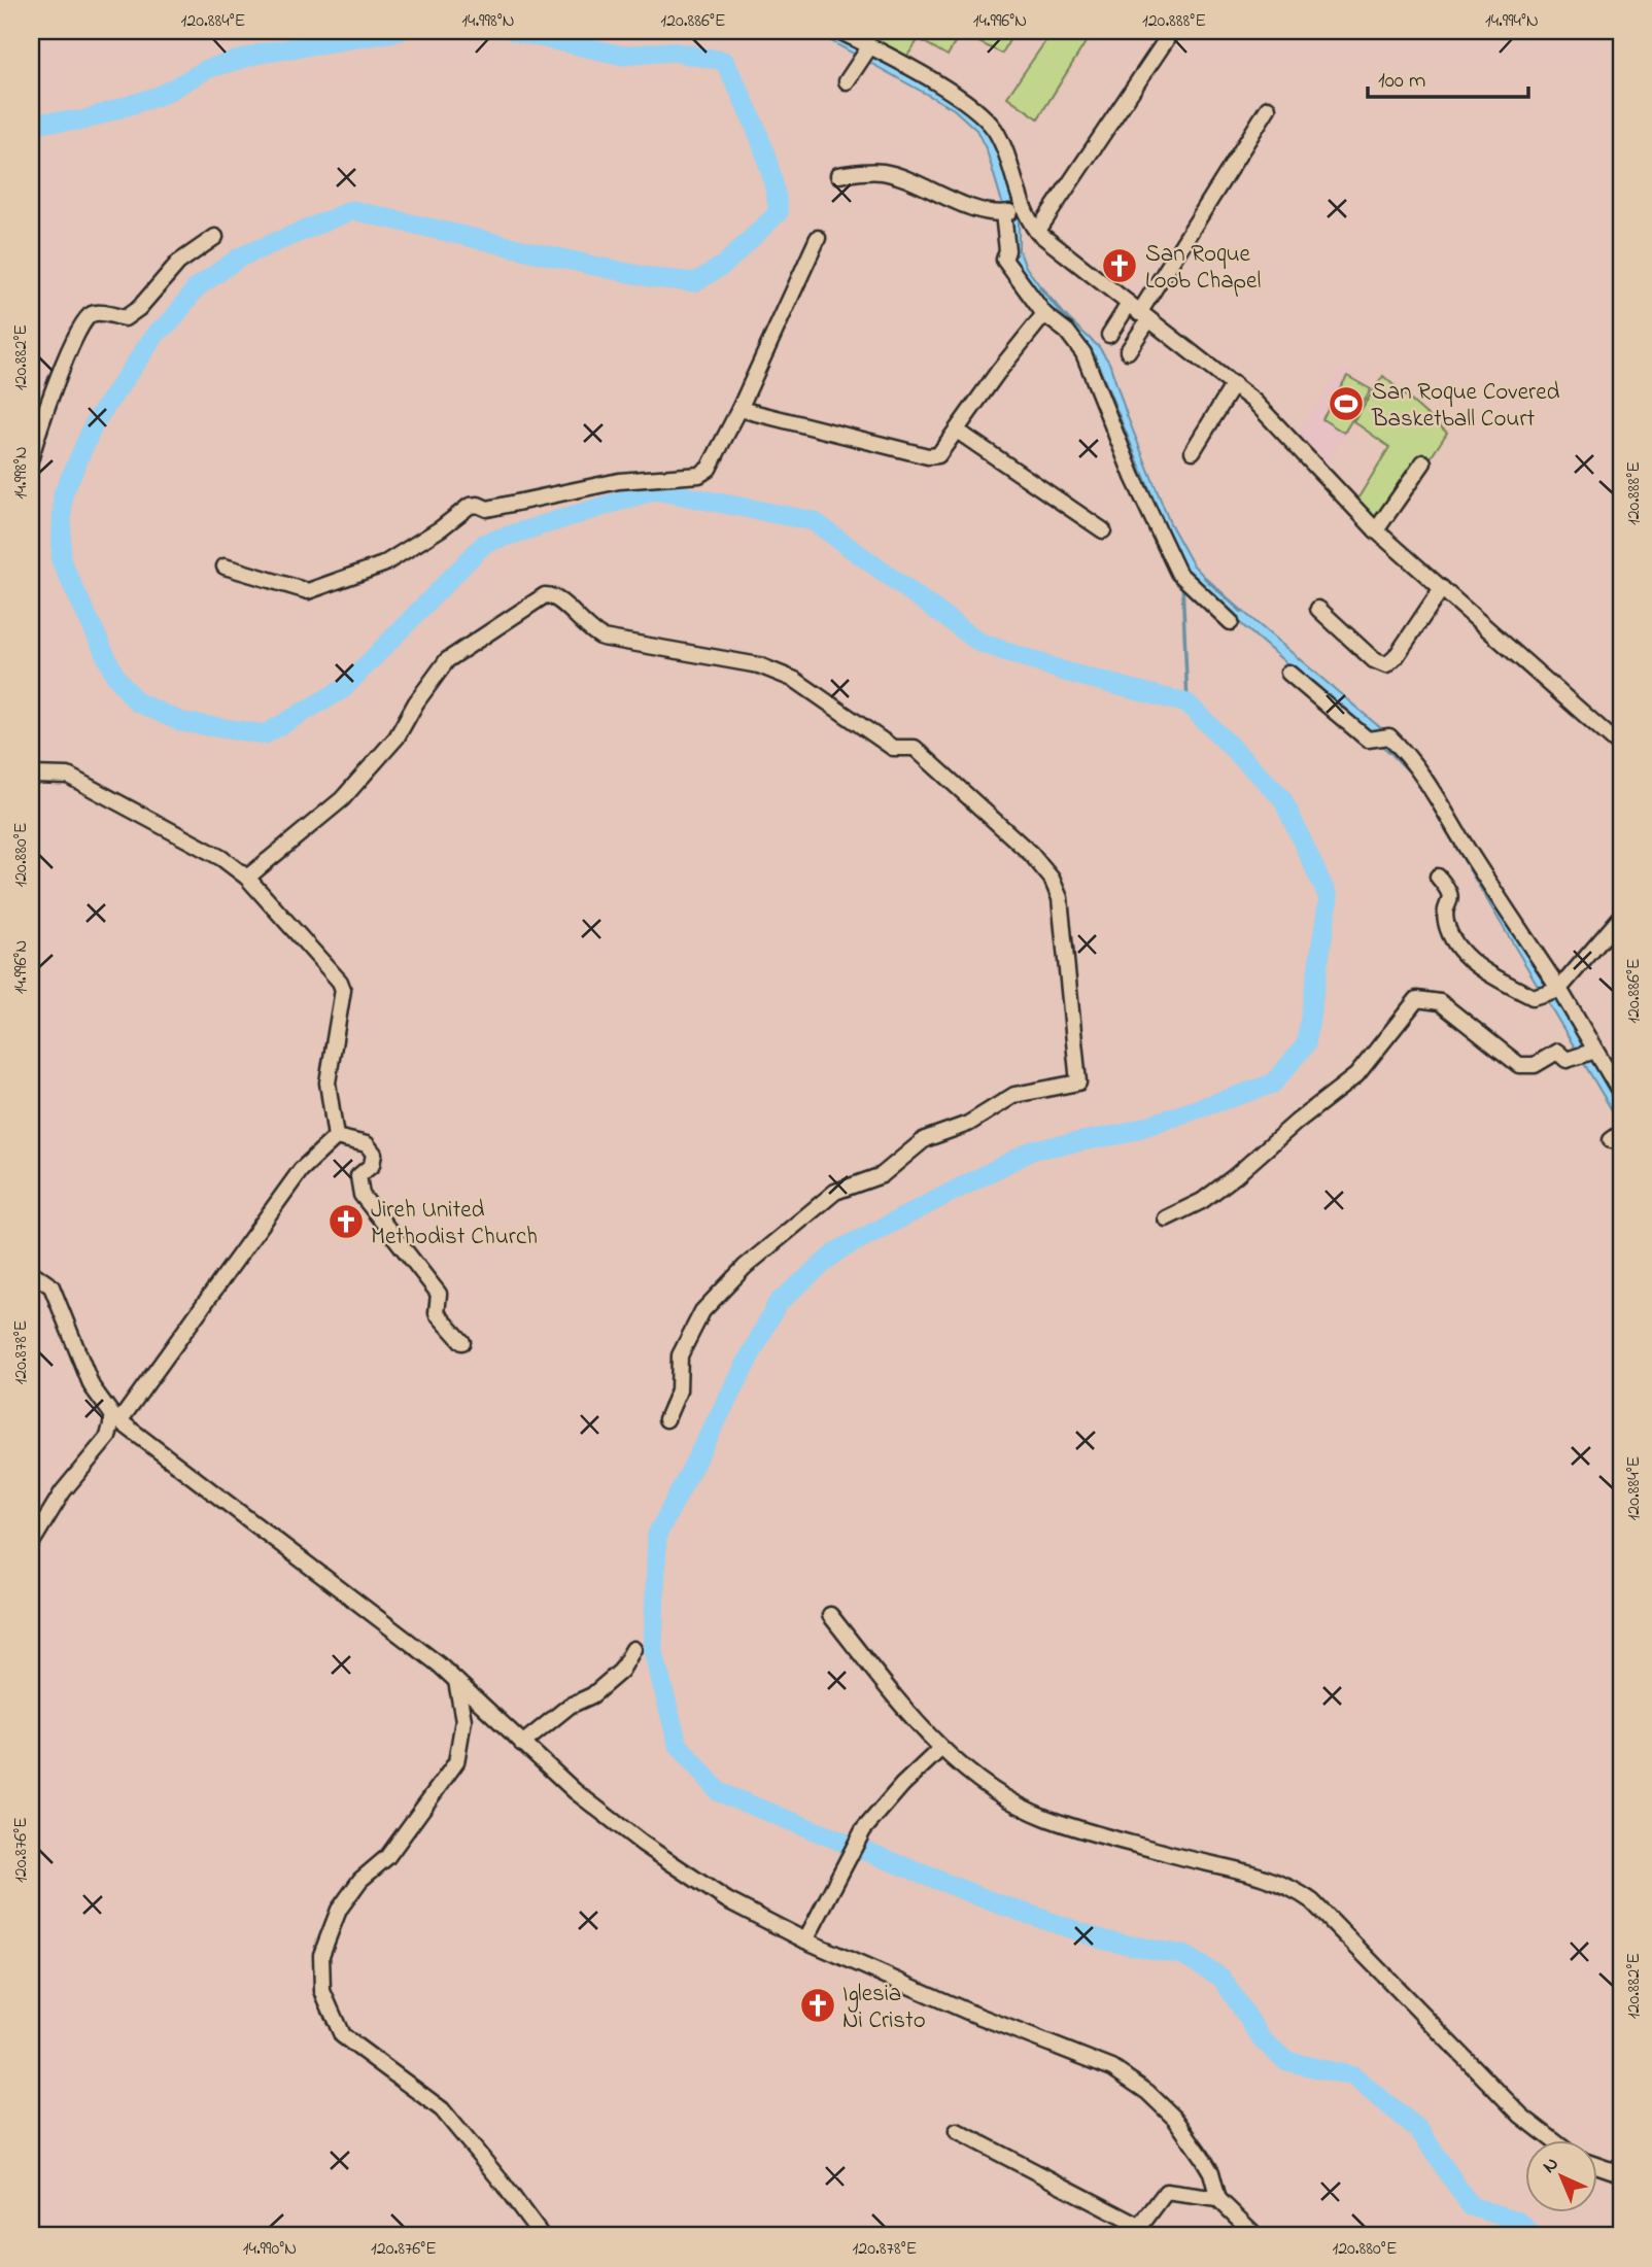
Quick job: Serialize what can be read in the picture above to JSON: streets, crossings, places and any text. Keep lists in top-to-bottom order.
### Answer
{
  "places": {
    "church": ["San Roque Loob Chapel", "Jireh United Methodist Church", "Iglesia Ni Cristo"],
    "sports": ["San Roque Covered Basketball Court"]
  },
  "scale_bar": "100 m",
  "north": "top left",
  "coordinates": [
    "120.884°E",
    "14.998°N",
    "120.886°E",
    "14.996°N",
    "120.888°E",
    "14.994°N",
    "120.882°E",
    "120.880°E",
    "120.878°E",
    "120.876°E",
    "14.990°N"
  ]
}
